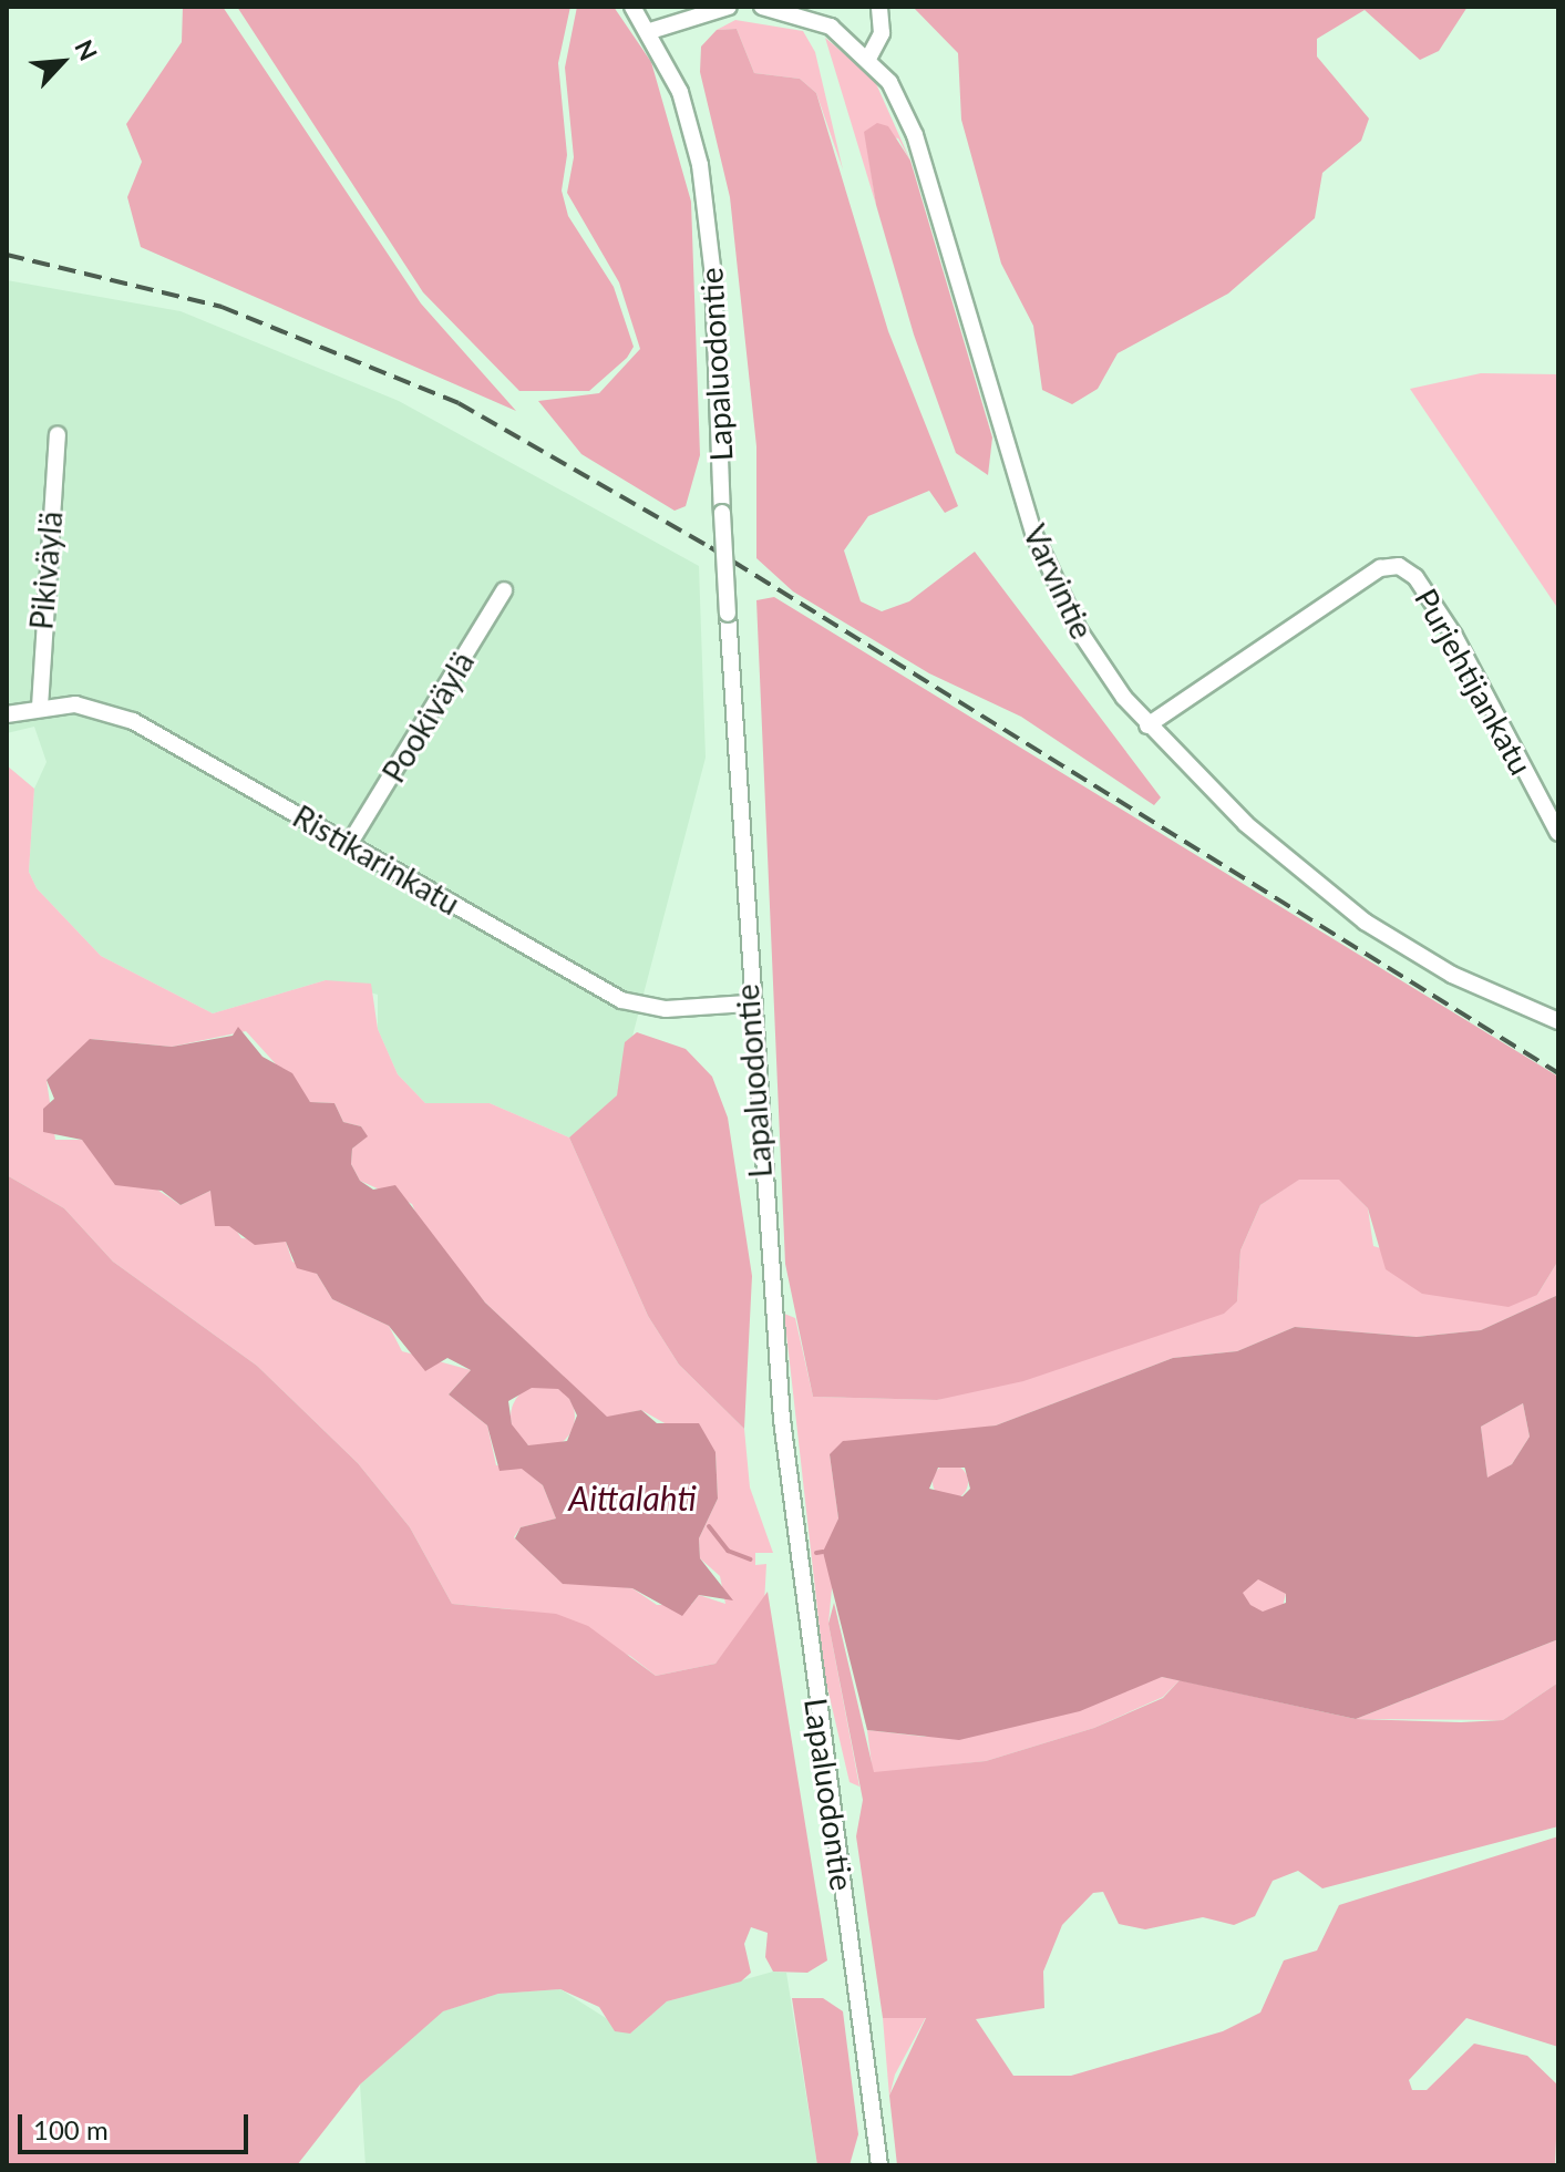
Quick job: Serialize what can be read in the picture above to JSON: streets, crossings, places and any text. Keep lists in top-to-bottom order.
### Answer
{
  "streets": {
    "street": [
      "Lapaluodontie",
      "Pikiväylä",
      "Varvintie",
      "Purjehtijankatu",
      "Pookiväylä",
      "Ristikarinkatu"
    ]
  },
  "crossings": [
    ["Lapaluodontie", "Ristikarinkatu"],
    ["Pikiväylä", "Ristikarinkatu"],
    ["Varvintie", "Purjehtijankatu"],
    ["Pookiväylä", "Ristikarinkatu"]
  ],
  "water": ["Aittalahti"],
  "scale_bar": "100 m",
  "north": "top right"
}
